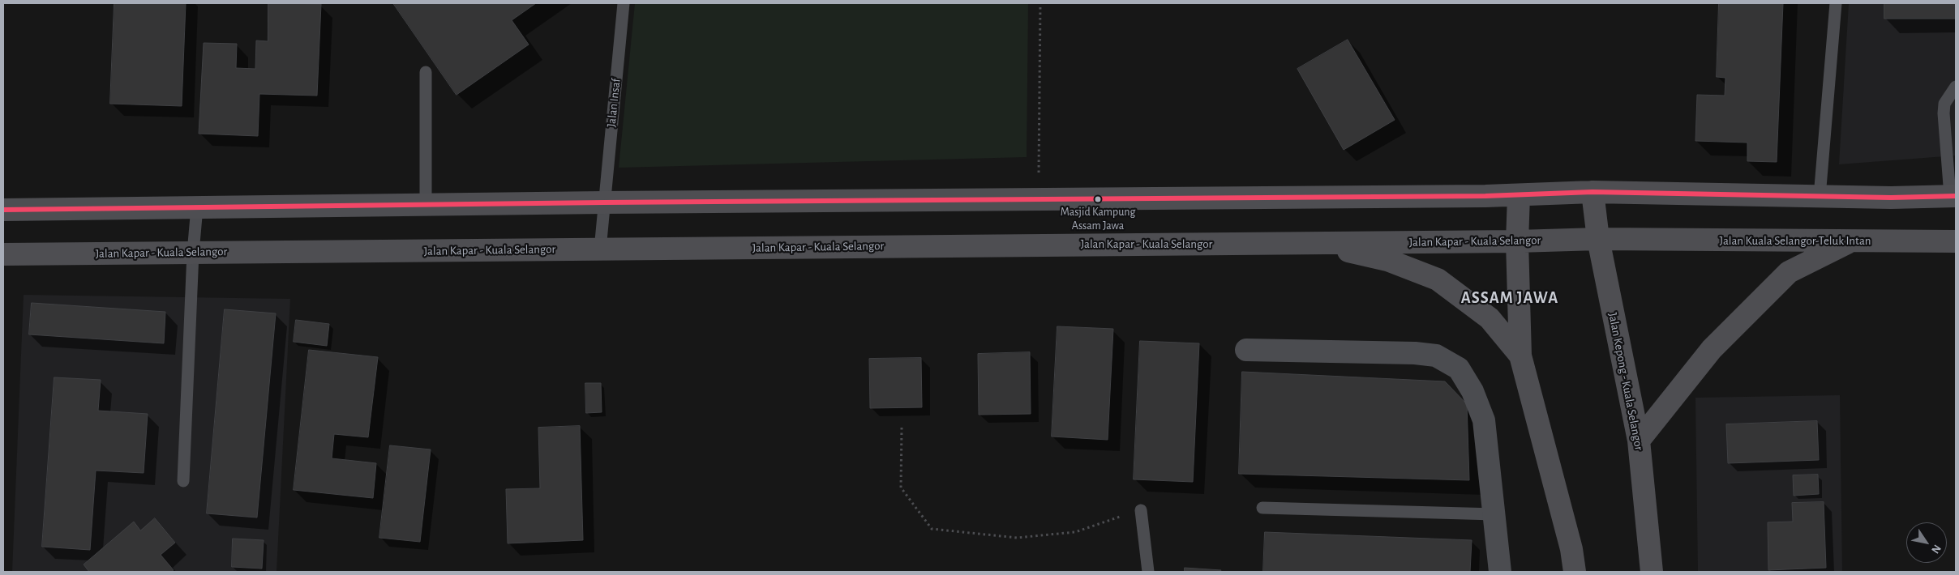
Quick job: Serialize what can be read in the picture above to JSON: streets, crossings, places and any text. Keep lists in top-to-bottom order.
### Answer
{
  "streets": {
    "highway": ["Jalan Kuala Selangor-Teluk Intan", "Jalan Kapar - Kuala Selangor", "Jalan Kepong - Kuala Selangor"],
    "lane": ["Jalan Insaf"]
  },
  "crossings": [
    ["Jalan Insaf", "Jalan Kapar - Kuala Selangor"],
    ["Jalan Kuala Selangor-Teluk Intan", "Jalan Kapar - Kuala Selangor"],
    ["Jalan Kapar - Kuala Selangor", "Jalan Kepong - Kuala Selangor"]
  ],
  "districts": ["ASSAM JAWA"],
  "places": ["Masjid Kampung Assam Jawa"],
  "north": "bottom right"
}
